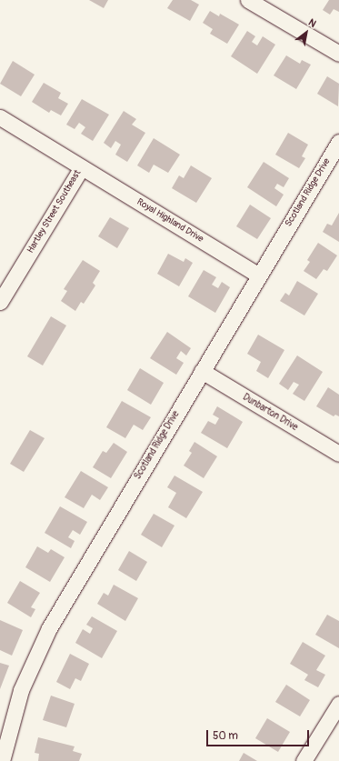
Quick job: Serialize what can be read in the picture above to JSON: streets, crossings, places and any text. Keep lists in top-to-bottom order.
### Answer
{
  "streets": {
    "street": [
      "Scotland Ridge Drive",
      "Hartley Street Southeast",
      "Royal Highland Drive",
      "Dunbarton Drive"
    ]
  },
  "crossings": [
    ["Scotland Ridge Drive", "Royal Highland Drive"],
    ["Scotland Ridge Drive", "Dunbarton Drive"],
    ["Hartley Street Southeast", "Royal Highland Drive"]
  ],
  "scale_bar": "50 m",
  "north": "top right"
}
